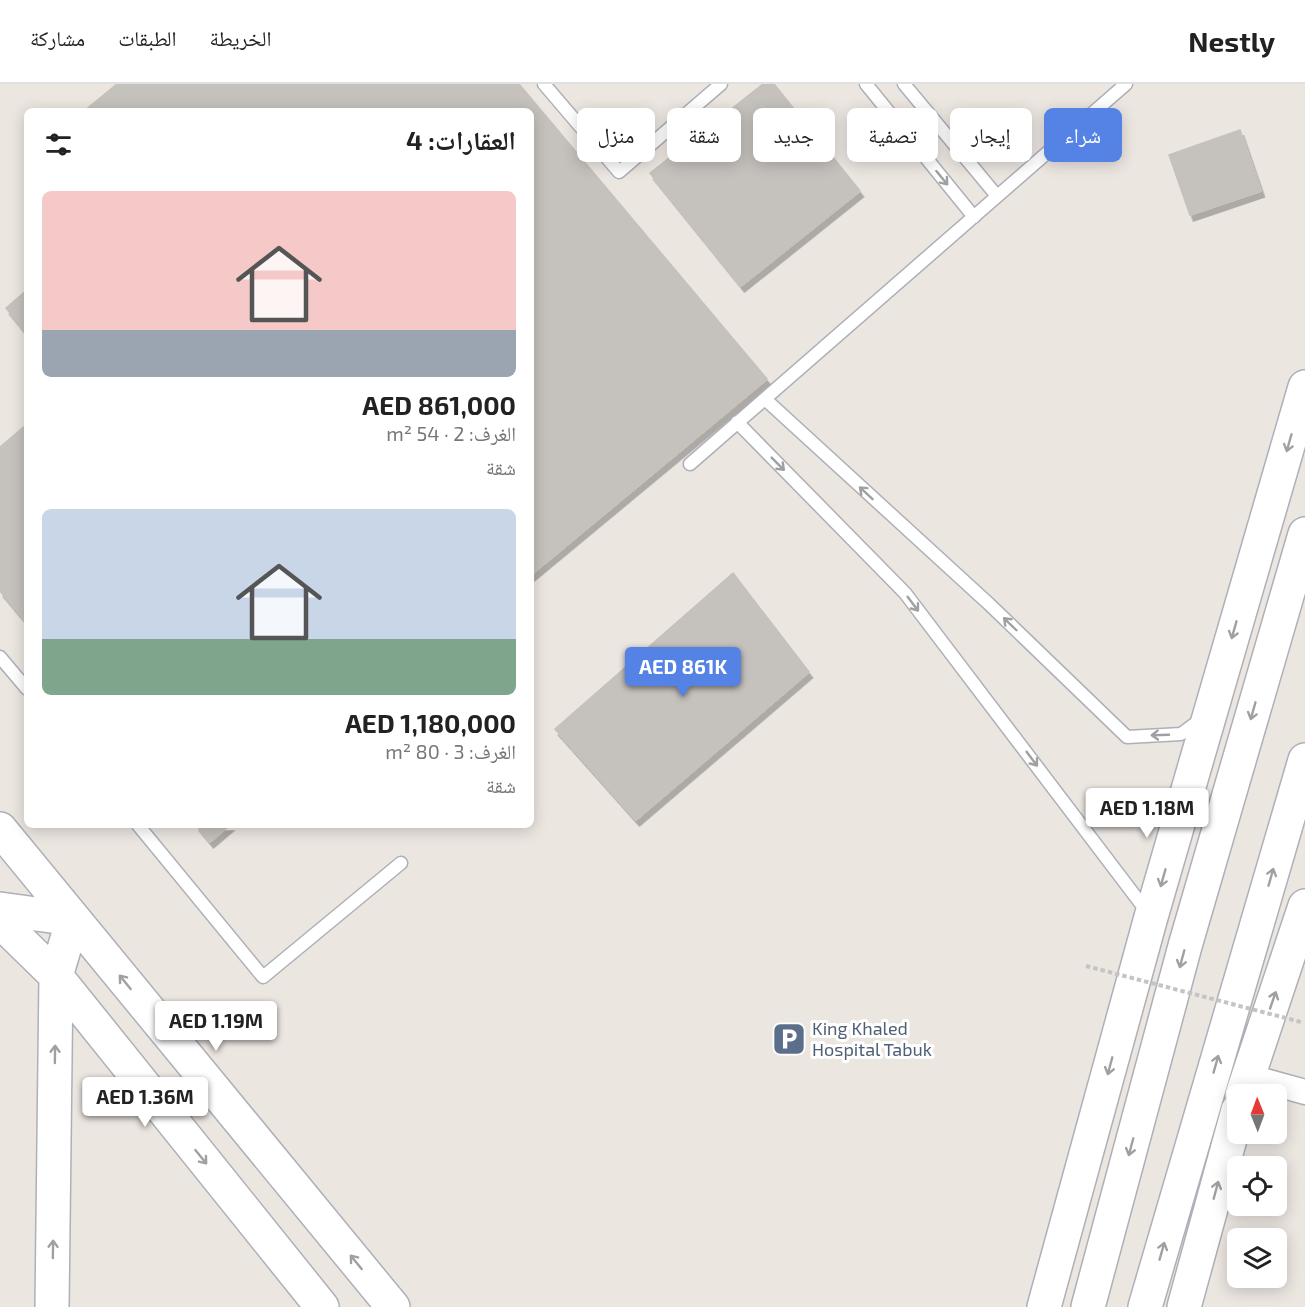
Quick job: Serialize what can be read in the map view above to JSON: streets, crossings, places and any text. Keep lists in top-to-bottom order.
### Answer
{
  "places": {
    "parking": ["King Khaled Hospital Tabuk"]
  },
  "north": "top",
  "page": {
    "header": "Nestly",
    "nav": ["الخريطة", "الطبقات", "مشاركة"],
    "chip": [
      "شراء",
      "إيجار",
      "تصفية",
      "جديد",
      "شقة",
      "منزل"
    ],
    "heading": "العقارات: 4",
    "list": [
      {
        "name": "AED 861,000",
        "note": "الغرف: 2 · 54 m² · شقة"
      },
      {
        "name": "AED 1,180,000",
        "note": "الغرف: 3 · 80 m² · شقة"
      }
    ],
    "price": [
      "AED 861K",
      "AED 1.18M",
      "AED 1.19M",
      "AED 1.36M"
    ]
  }
}
